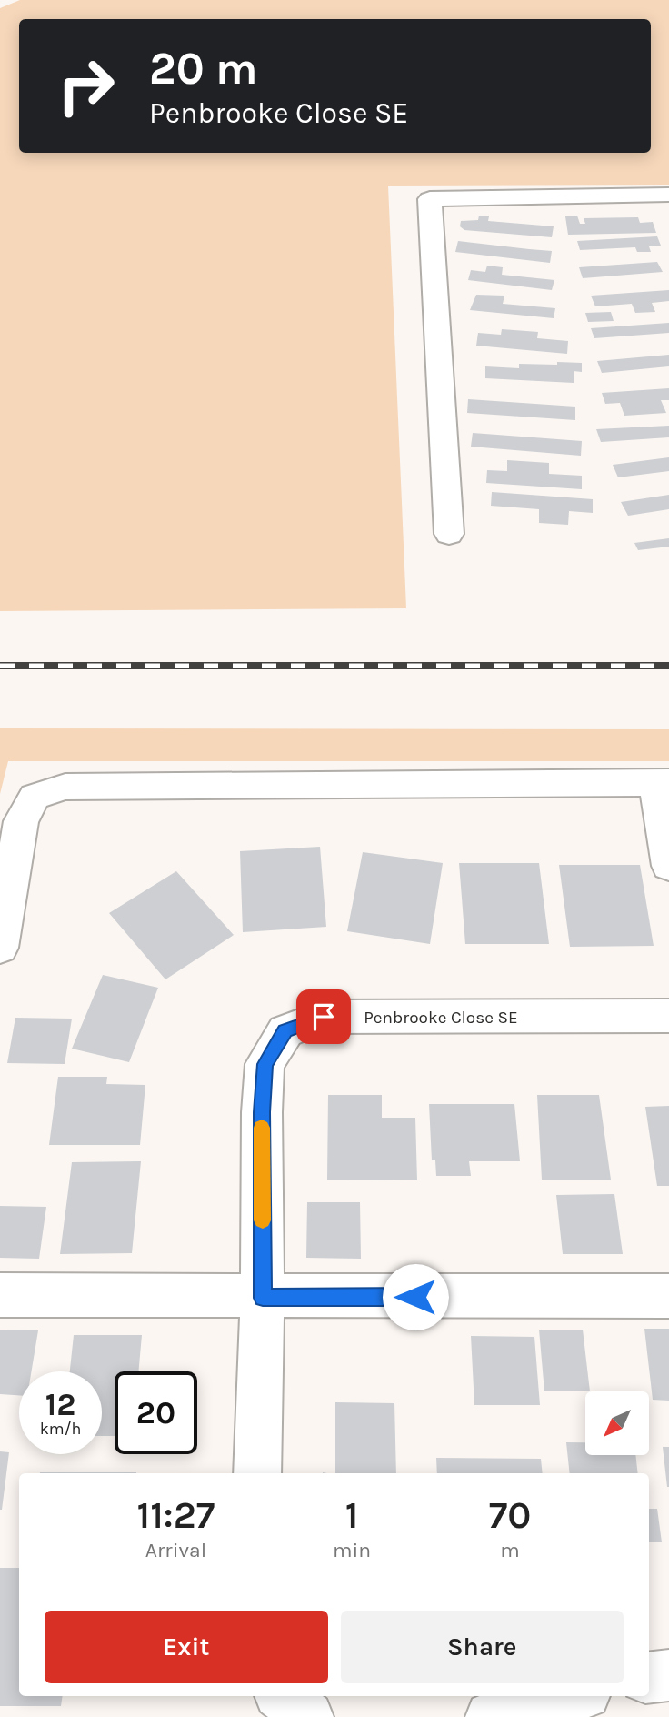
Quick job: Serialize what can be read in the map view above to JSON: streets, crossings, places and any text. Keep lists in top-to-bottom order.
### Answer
{
  "streets": {
    "street": ["Penbrooke Close SE"]
  },
  "north": "bottom left",
  "page": {
    "turn": ["20 m", "Penbrooke Close SE"],
    "speed": "12 km/h",
    "limit": "20",
    "eta": [
      "11:27",
      "Arrival",
      "1",
      "min",
      "70",
      "m"
    ],
    "buttons": ["Exit", "Share"]
  }
}
